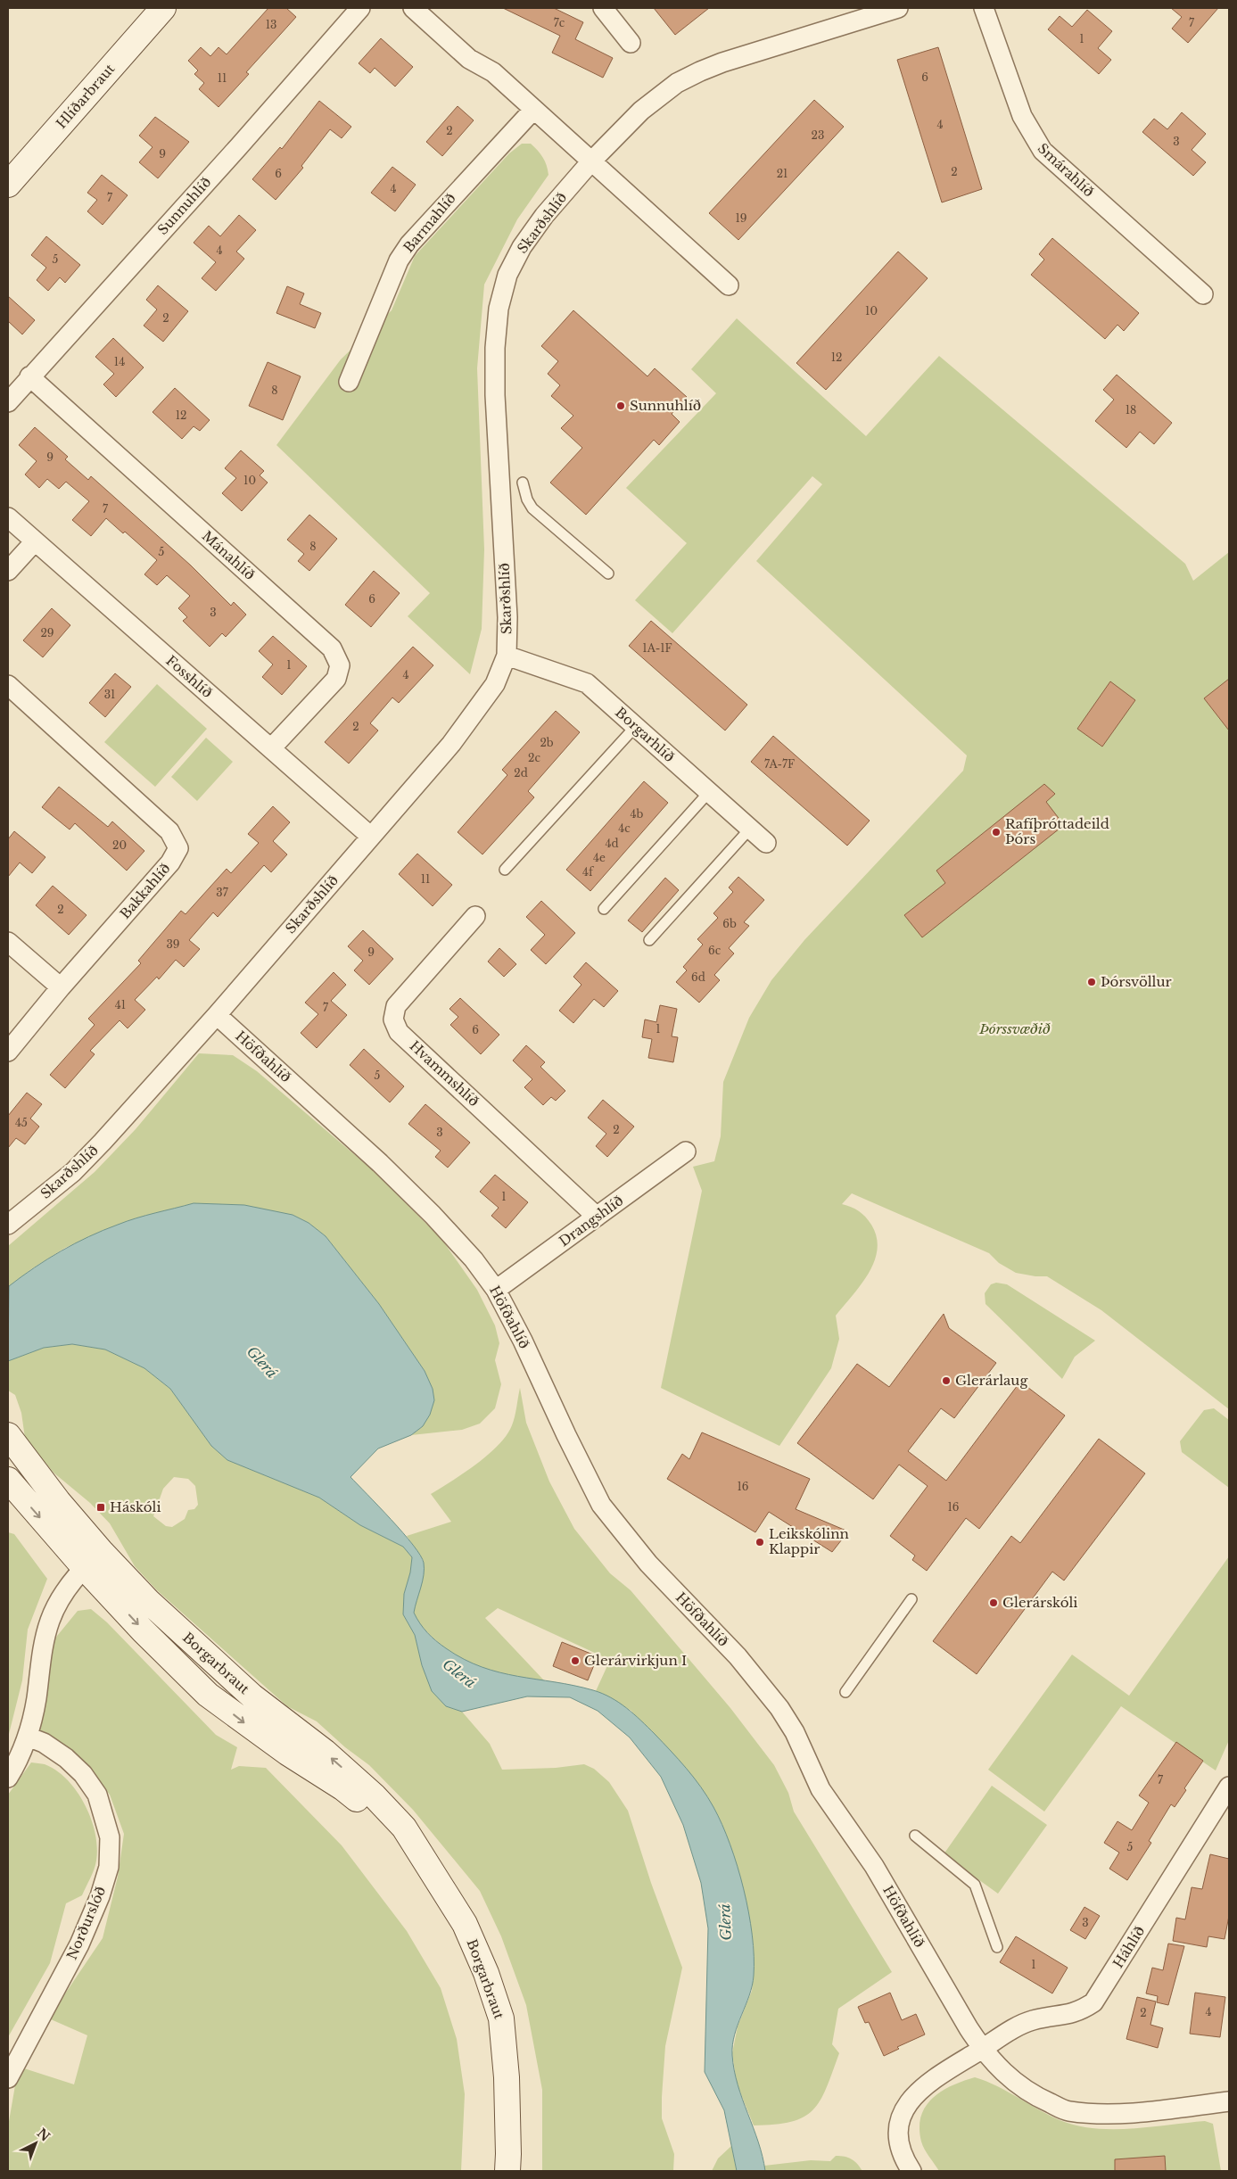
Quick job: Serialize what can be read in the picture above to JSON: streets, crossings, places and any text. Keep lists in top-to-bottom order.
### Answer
{
  "streets": {
    "street": [
      "Hlíðarbraut",
      "Smárahlíð",
      "Sunnuhlíð",
      "Barmahlíð",
      "Skarðshlíð",
      "Mánahlíð",
      "Fosshlíð",
      "Borgarhlíð",
      "Bakkahlíð",
      "Höfðahlíð",
      "Hvammshlíð",
      "Drangshlíð",
      "Borgarbraut",
      "Norðurslóð",
      "Háhlíð"
    ]
  },
  "crossings": [
    ["Sunnuhlíð", "Mánahlíð"],
    ["Skarðshlíð", "Fosshlíð"],
    ["Skarðshlíð", "Borgarhlíð"],
    ["Skarðshlíð", "Höfðahlíð"],
    ["Mánahlíð", "Fosshlíð"],
    ["Höfðahlíð", "Drangshlíð"],
    ["Höfðahlíð", "Háhlíð"],
    ["Hvammshlíð", "Drangshlíð"]
  ],
  "water": ["Glerá"],
  "parks": ["Þórssvæðið"],
  "places": {
    "other": [
      "Sunnuhlíð",
      "Rafíþróttadeild Þórs",
      "Þórsvöllur",
      "Glerárlaug",
      "Leikskólinn Klappir",
      "Glerárskóli",
      "Glerárvirkjun I"
    ],
    "transit": ["Háskóli"]
  },
  "house_numbers": [
    "7c",
    "7",
    "13",
    "1",
    "6",
    "11",
    "4",
    "2",
    "23",
    "3",
    "9",
    "2",
    "6",
    "21",
    "4",
    "7",
    "19",
    "4",
    "5",
    "10",
    "2",
    "12",
    "14",
    "8",
    "18",
    "12",
    "9",
    "10",
    "7",
    "8",
    "5",
    "6",
    "3",
    "29",
    "1A-1F",
    "1",
    "4",
    "31",
    "2",
    "2b",
    "2c",
    "7A-7F",
    "2d",
    "4b",
    "4c",
    "4d",
    "20",
    "4e",
    "4f",
    "11",
    "37",
    "2",
    "6b",
    "39",
    "6c",
    "9",
    "6d",
    "41",
    "7",
    "1",
    "6",
    "5",
    "45",
    "2",
    "3",
    "1",
    "16",
    "16",
    "7",
    "5",
    "3",
    "1",
    "4",
    "2"
  ],
  "north": "top right"
}
